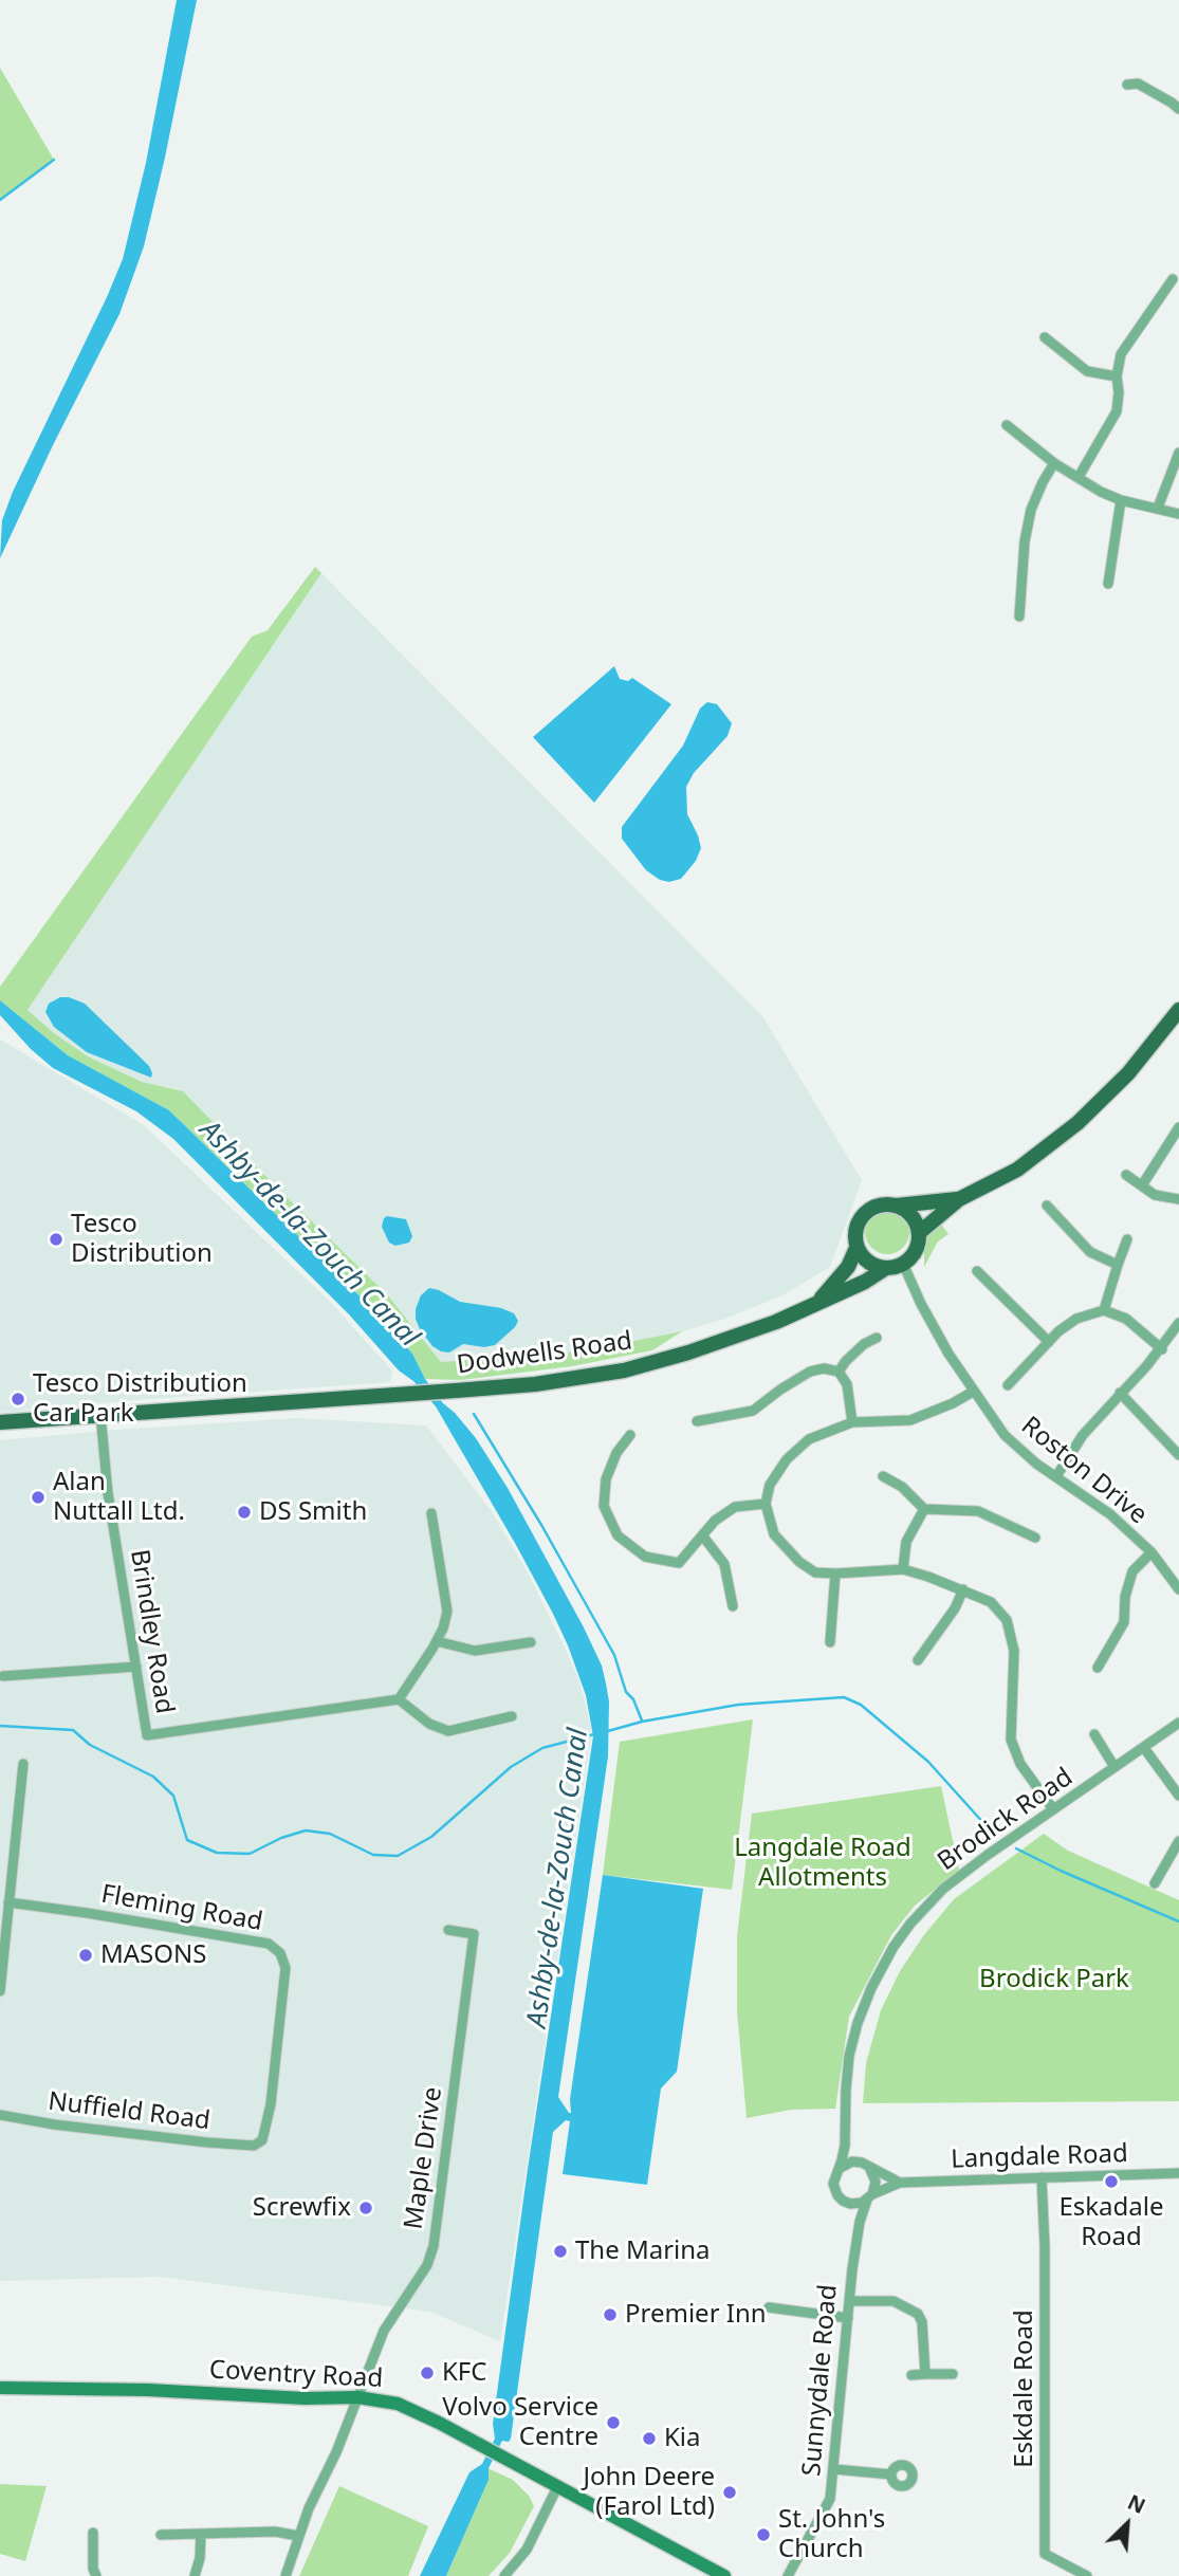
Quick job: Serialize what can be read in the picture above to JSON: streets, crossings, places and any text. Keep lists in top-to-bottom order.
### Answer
{
  "streets": {
    "main road": ["Dodwells Road", "Coventry Road"],
    "street": [
      "Roston Drive",
      "Brindley Road",
      "Brodick Road",
      "Fleming Road",
      "Nuffield Road",
      "Langdale Road",
      "Maple Drive",
      "Sunnydale Road",
      "Eskdale Road"
    ]
  },
  "crossings": [
    ["Dodwells Road", "Roston Drive"],
    ["Dodwells Road", "Brindley Road"],
    ["Brodick Road", "Langdale Road"],
    ["Brodick Road", "Sunnydale Road"],
    ["Fleming Road", "Nuffield Road"],
    ["Langdale Road", "Sunnydale Road"],
    ["Langdale Road", "Eskdale Road"],
    ["Maple Drive", "Coventry Road"]
  ],
  "water": ["Ashby-de-la-Zouch Canal"],
  "parks": ["Langdale Road Allotments", "Brodick Park"],
  "places": [
    "Tesco Distribution",
    "Tesco Distribution Car Park",
    "Alan Nuttall Ltd.",
    "DS Smith",
    "MASONS",
    "Eskadale Road",
    "Screwfix",
    "The Marina",
    "Premier Inn",
    "KFC",
    "Volvo Service Centre",
    "Kia",
    "John Deere (Farol Ltd)",
    "St. John's Church"
  ],
  "north": "top right"
}
